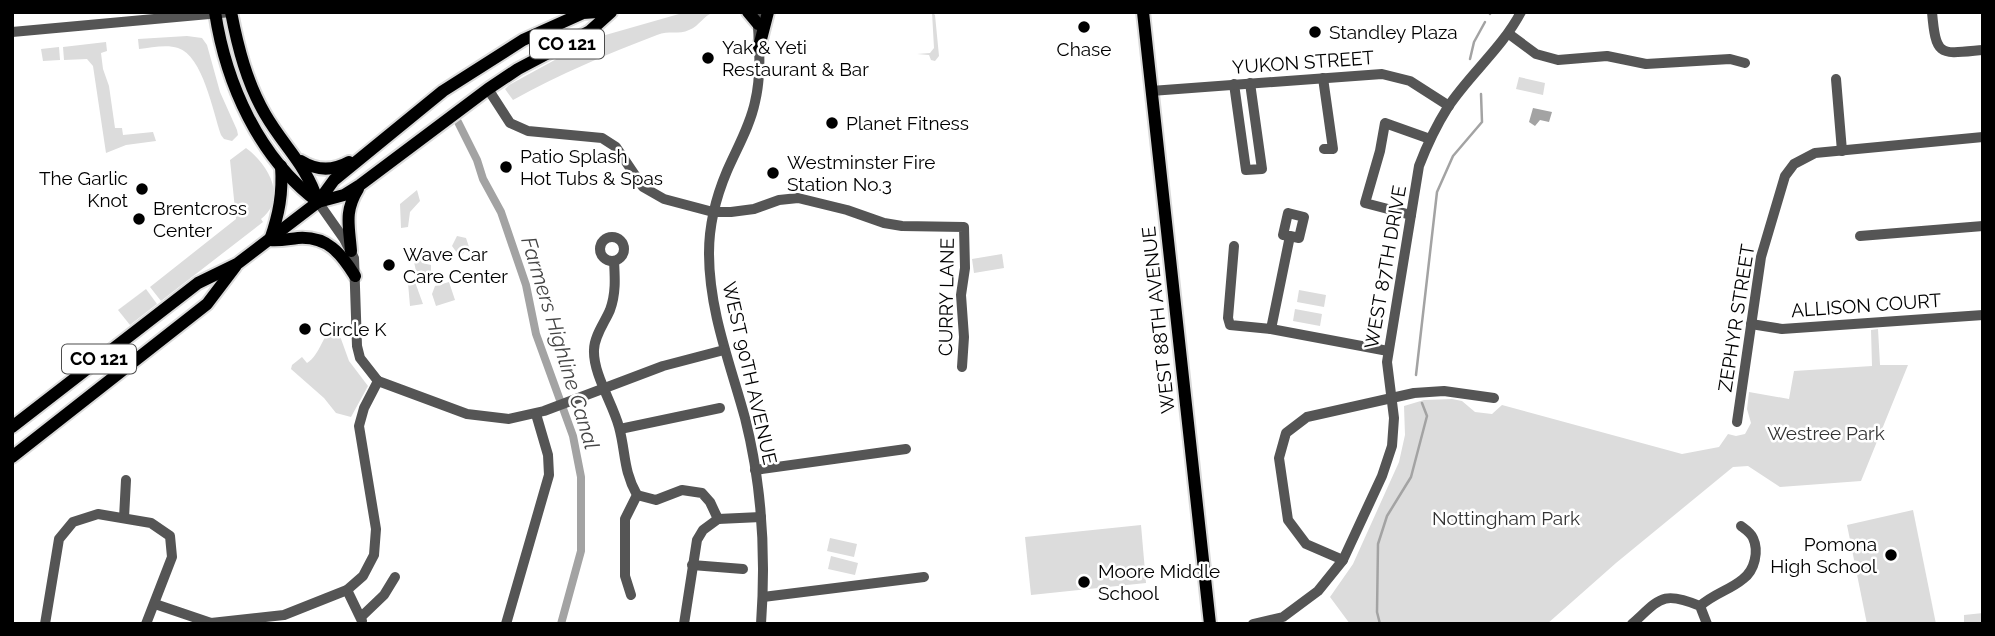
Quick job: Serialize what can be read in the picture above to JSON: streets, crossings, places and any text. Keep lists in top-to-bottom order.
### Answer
{
  "streets": {
    "main road": ["CO 121", "WEST 88TH AVENUE"],
    "street": [
      "YUKON STREET",
      "WEST 87TH DRIVE",
      "CURRY LANE",
      "ALLISON COURT",
      "ZEPHYR STREET",
      "WEST 90TH AVENUE"
    ]
  },
  "crossings": [
    ["YUKON STREET", "WEST 87TH DRIVE"],
    ["YUKON STREET", "WEST 88TH AVENUE"],
    ["CURRY LANE", "WEST 90TH AVENUE"],
    ["ALLISON COURT", "ZEPHYR STREET"]
  ],
  "water": ["Farmers Highline Canal"],
  "parks": ["Westree Park", "Nottingham Park"],
  "places": [
    "Chase",
    "Standley Plaza",
    "Yak & Yeti Restaurant & Bar",
    "Planet Fitness",
    "Patio Splash Hot Tubs & Spas",
    "Westminster Fire Station No.3",
    "The Garlic Knot",
    "Brentcross Center",
    "Wave Car Care Center",
    "Circle K",
    "Pomona High School",
    "Moore Middle School"
  ]
}
